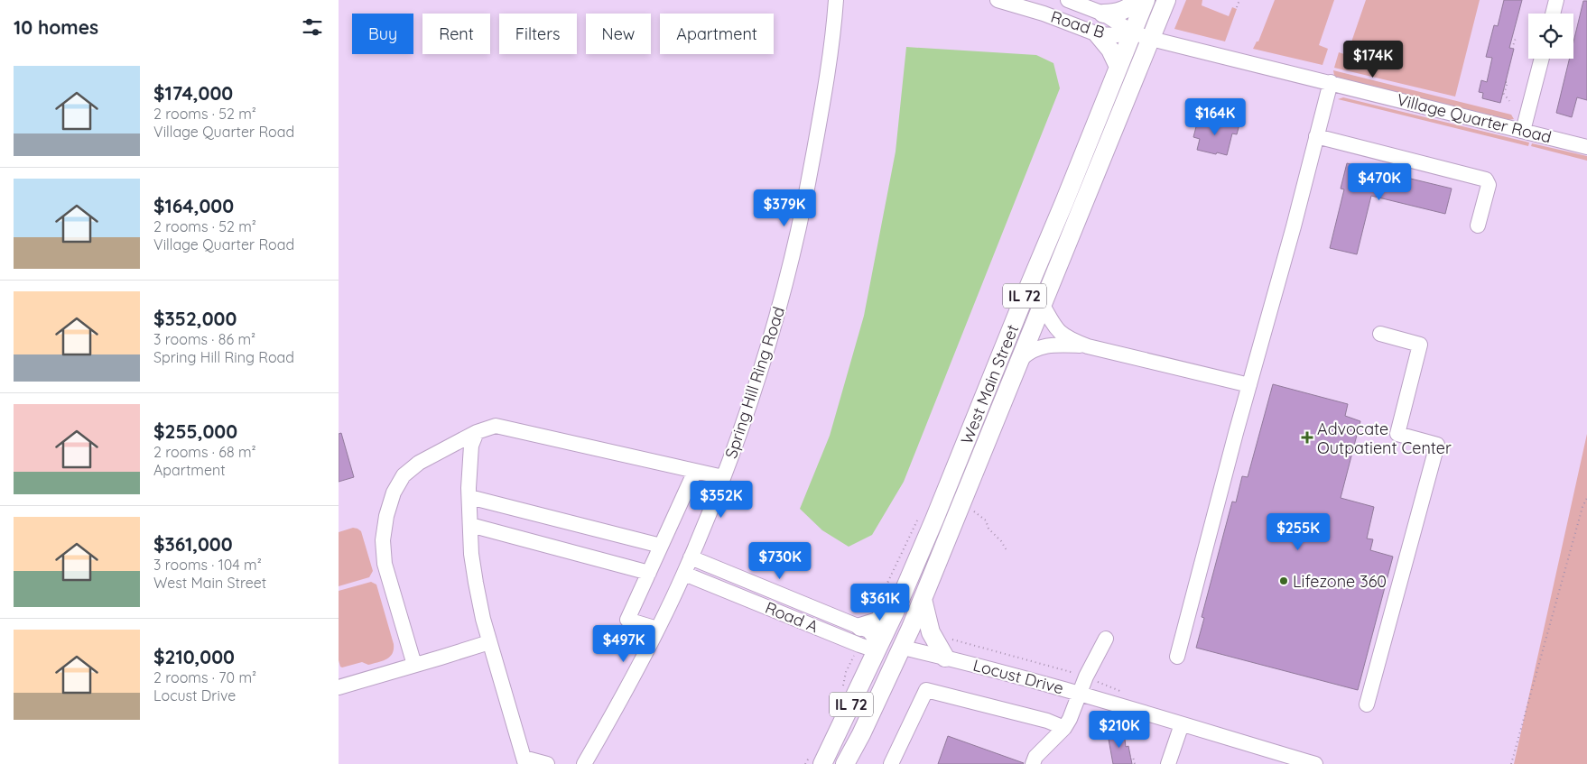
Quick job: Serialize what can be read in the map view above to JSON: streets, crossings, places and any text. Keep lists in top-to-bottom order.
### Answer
{
  "streets": {
    "main road": ["IL 72", "West Main Street"],
    "street": [
      "Road B",
      "Village Quarter Road",
      "Spring Hill Ring Road",
      "Road A",
      "Locust Drive"
    ]
  },
  "crossings": [
    ["Road B", "Village Quarter Road"],
    ["Road B", "West Main Street"],
    ["Village Quarter Road", "West Main Street"],
    ["IL 72", "West Main Street"],
    ["IL 72", "Locust Drive"],
    ["Spring Hill Ring Road", "Road A"],
    ["West Main Street", "Road A"],
    ["West Main Street", "Locust Drive"]
  ],
  "places": {
    "health": ["Advocate Outpatient Center"],
    "other": ["Lifezone 360"]
  },
  "page": {
    "heading": "10 homes",
    "chip": [
      "Buy",
      "Rent",
      "Filters",
      "New",
      "Apartment"
    ],
    "price": [
      "$174K",
      "$164K",
      "$470K",
      "$379K",
      "$352K",
      "$255K",
      "$730K",
      "$361K",
      "$497K",
      "$210K"
    ],
    "list": [
      {
        "name": "$174,000",
        "note": "2 rooms · 52 m² · Village Quarter Road"
      },
      {
        "name": "$164,000",
        "note": "2 rooms · 52 m² · Village Quarter Road"
      },
      {
        "name": "$352,000",
        "note": "3 rooms · 86 m² · Spring Hill Ring Road"
      },
      {
        "name": "$255,000",
        "note": "2 rooms · 68 m² · Apartment"
      },
      {
        "name": "$361,000",
        "note": "3 rooms · 104 m² · West Main Street"
      },
      {
        "name": "$210,000",
        "note": "2 rooms · 70 m² · Locust Drive"
      }
    ]
  }
}
